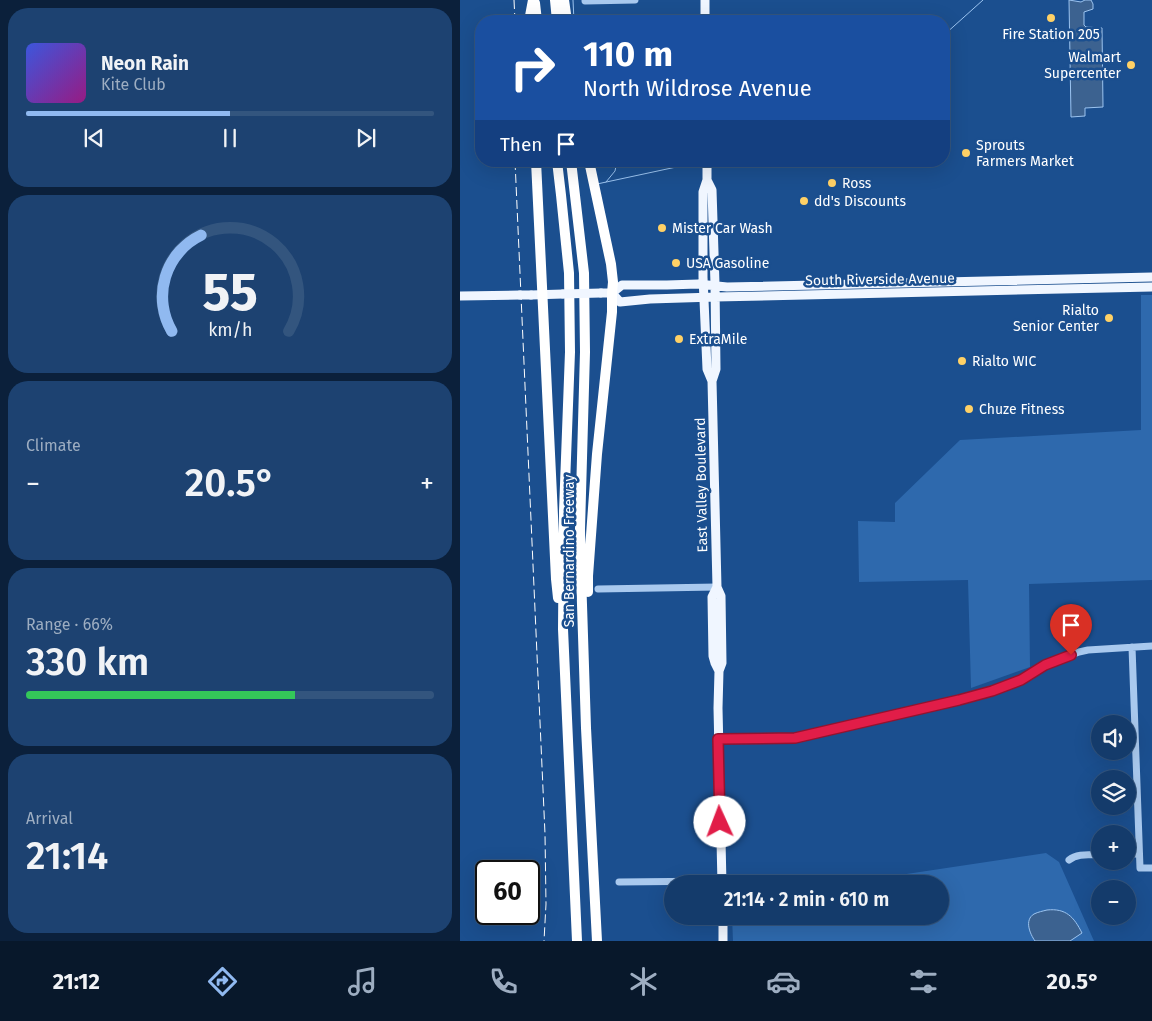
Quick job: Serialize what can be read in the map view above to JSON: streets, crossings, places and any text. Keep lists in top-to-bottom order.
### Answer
{
  "streets": {
    "highway": ["San Bernardino Freeway"],
    "main road": ["South Riverside Avenue", "East Valley Boulevard"]
  },
  "crossings": [
    ["South Riverside Avenue", "East Valley Boulevard"]
  ],
  "places": [
    "Fire Station 205",
    "Walmart Supercenter",
    "Sprouts Farmers Market",
    "Ross",
    "dd's Discounts",
    "Mister Car Wash",
    "USA Gasoline",
    "Rialto Senior Center",
    "ExtraMile",
    "Rialto WIC",
    "Chuze Fitness"
  ],
  "page": {
    "turn": ["110 m", "North Wildrose Avenue"],
    "song": ["Neon Rain", "Kite Club"],
    "then": "Then",
    "tile": [
      "Climate",
      ["Range · 66%", "330 km"],
      ["Arrival", "21:14"]
    ],
    "heat": ["−", "20.5°", "+"],
    "map_buttons": ["+", "−"],
    "limit": "60",
    "trip": "21:14 · 2 min · 610 m",
    "tabs": ["21:12", "20.5°"],
    "gauge": ["55", "km/h"]
  }
}
